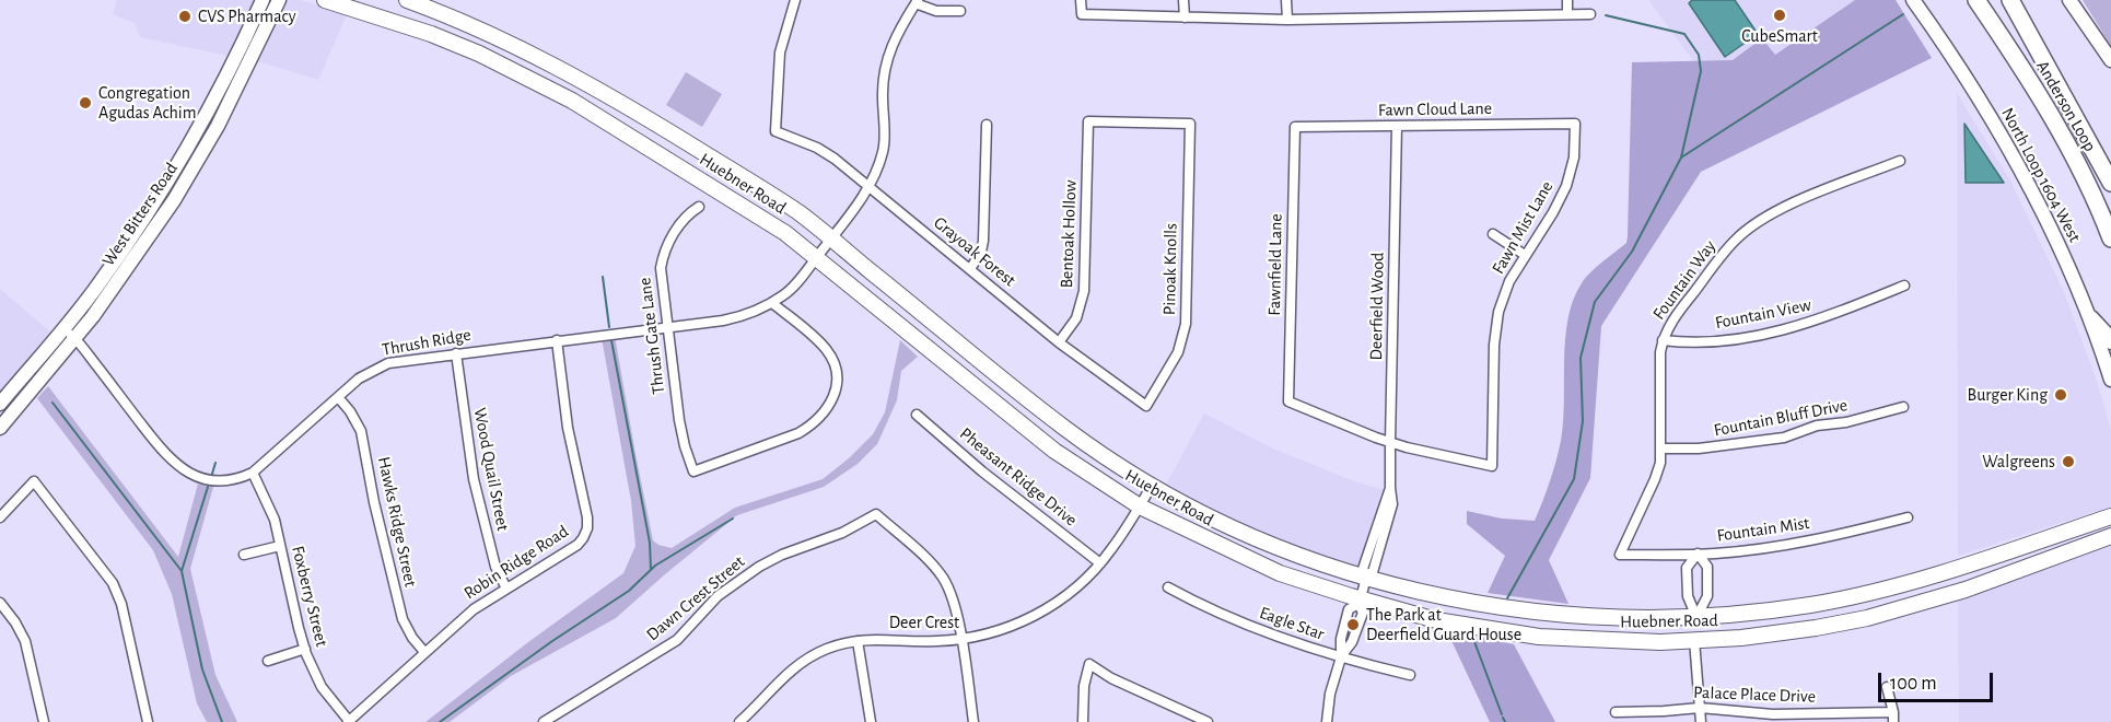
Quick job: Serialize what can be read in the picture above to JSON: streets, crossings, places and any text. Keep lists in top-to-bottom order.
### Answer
{
  "streets": {
    "highway": ["Anderson Loop"],
    "main road": ["North Loop 1604 West", "Huebner Road", "West Bitters Road"],
    "street": [
      "Fawn Cloud Lane",
      "Fawn Mist Lane",
      "Bentoak Hollow",
      "Grayoak Forest",
      "Fawnfield Lane",
      "Pinoak Knolls",
      "Fountain Way",
      "Deerfield Wood",
      "Fountain View",
      "Thrush Gate Lane",
      "Thrush Ridge",
      "Fountain Bluff Drive",
      "Wood Quail Street",
      "Pheasant Ridge Drive",
      "Hawks Ridge Street",
      "Fountain Mist",
      "Robin Ridge Road",
      "Foxberry Street",
      "Dawn Crest Street",
      "Deer Crest",
      "Eagle Star",
      "Palace Place Drive"
    ]
  },
  "crossings": [
    ["Fawn Cloud Lane", "Fawn Mist Lane"],
    ["Fawn Cloud Lane", "Fawnfield Lane"],
    ["Fawn Cloud Lane", "Deerfield Wood"],
    ["Huebner Road", "Deerfield Wood"],
    ["Huebner Road", "Thrush Ridge"],
    ["Huebner Road", "Deer Crest"],
    ["West Bitters Road", "Thrush Ridge"],
    ["Fawn Mist Lane", "Fawnfield Lane"],
    ["Fawn Mist Lane", "Deerfield Wood"],
    ["Bentoak Hollow", "Grayoak Forest"],
    ["Bentoak Hollow", "Pinoak Knolls"],
    ["Grayoak Forest", "Pinoak Knolls"],
    ["Grayoak Forest", "Thrush Ridge"],
    ["Fawnfield Lane", "Deerfield Wood"],
    ["Fountain Way", "Fountain View"],
    ["Fountain Way", "Fountain Bluff Drive"],
    ["Fountain Way", "Fountain Mist"],
    ["Thrush Gate Lane", "Thrush Ridge"],
    ["Thrush Ridge", "Wood Quail Street"],
    ["Thrush Ridge", "Hawks Ridge Street"],
    ["Thrush Ridge", "Robin Ridge Road"],
    ["Thrush Ridge", "Foxberry Street"],
    ["Wood Quail Street", "Robin Ridge Road"],
    ["Pheasant Ridge Drive", "Deer Crest"],
    ["Hawks Ridge Street", "Robin Ridge Road"],
    ["Robin Ridge Road", "Foxberry Street"],
    ["Dawn Crest Street", "Deer Crest"]
  ],
  "places": [
    "CubeSmart",
    "CVS Pharmacy",
    "Congregation Agudas Achim",
    "Burger King",
    "Walgreens",
    "The Park at Deerfield Guard House"
  ],
  "scale_bar": "100 m"
}
